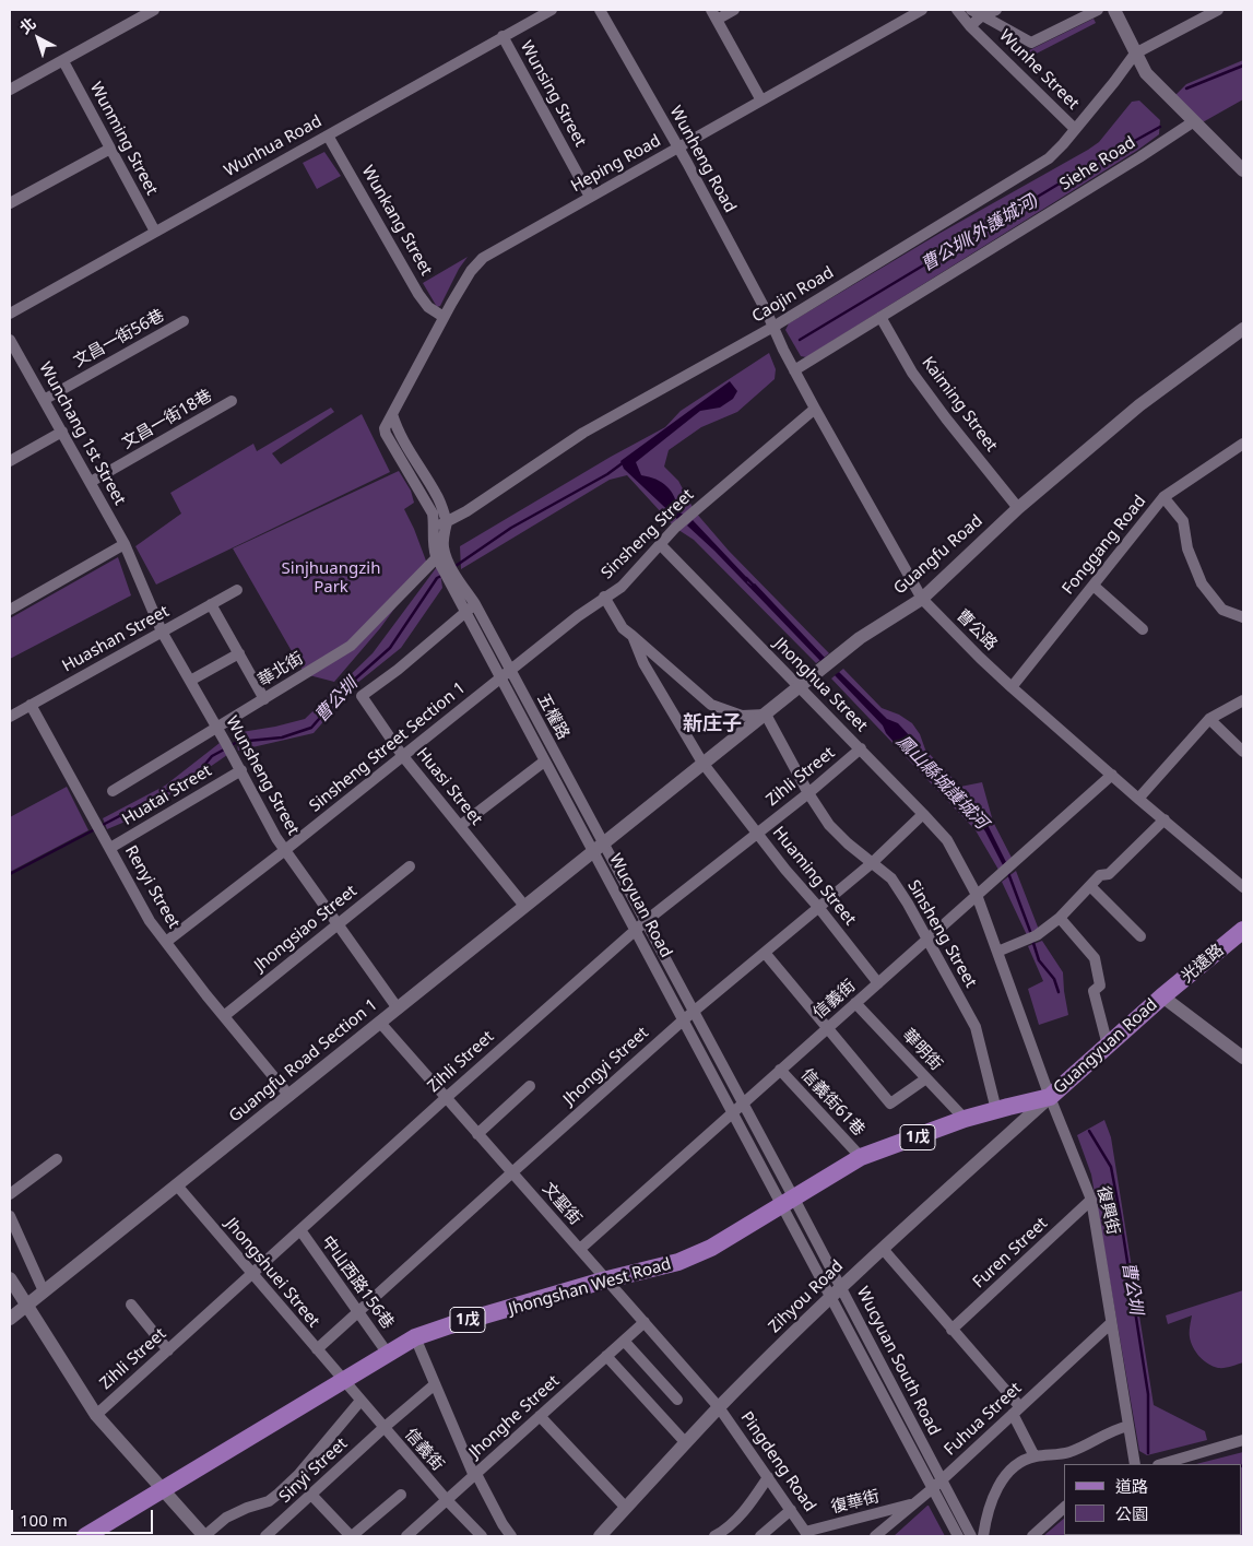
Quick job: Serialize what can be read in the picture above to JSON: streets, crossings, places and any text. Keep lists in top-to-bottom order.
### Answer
{
  "streets": {
    "main road": [
      "光遠路",
      "Guangyuan Road",
      "1戊",
      "Jhongshan West Road"
    ],
    "street": [
      "Wunhe Street",
      "Wunsing Street",
      "Wunming Street",
      "Wunhua Road",
      "Wunheng Road",
      "Heping Road",
      "Siehe Road",
      "Wunkang Street",
      "Caojin Road",
      "文昌一街56巷",
      "Kaiming Street",
      "文昌一街18巷",
      "Wunchang 1st Street",
      "Sinsheng Street",
      "Fonggang Road",
      "Guangfu Road",
      "曹公路",
      "Huashan Street",
      "華北街",
      "Jhonghua Street",
      "五權路",
      "Sinsheng Street Section 1",
      "Wunsheng Street",
      "Zihli Street",
      "Huasi Street",
      "Huatai Street",
      "Huaming Street",
      "Renyi Street",
      "Wucyuan Road",
      "Jhongsiao Street",
      "信義街",
      "華明街",
      "Guangfu Road Section 1",
      "Jhongyi Street",
      "信義街61巷",
      "文聖街",
      "復興街",
      "Furen Street",
      "Jhongshuei Street",
      "中山西路156巷",
      "Zihyou Road",
      "Wucyuan South Road",
      "Jhonghe Street",
      "Fuhua Street",
      "Pingdeng Road",
      "Sinyi Street",
      "復華街"
    ]
  },
  "crossings": [
    ["Wunhe Street", "Caojin Road"],
    ["Wunsing Street", "Wunhua Road"],
    ["Wunsing Street", "Heping Road"],
    ["Wunming Street", "Wunhua Road"],
    ["Wunhua Road", "Wunkang Street"],
    ["Wunheng Road", "Heping Road"],
    ["Wunheng Road", "Caojin Road"],
    ["Wunheng Road", "曹公路"],
    ["Heping Road", "Wunkang Street"],
    ["Heping Road", "Caojin Road"],
    ["Heping Road", "Wucyuan Road"],
    ["Siehe Road", "Kaiming Street"],
    ["Siehe Road", "曹公路"],
    ["Caojin Road", "曹公路"],
    ["Caojin Road", "Wucyuan Road"],
    ["文昌一街56巷", "Wunchang 1st Street"],
    ["Kaiming Street", "Guangfu Road"],
    ["文昌一街18巷", "Wunchang 1st Street"],
    ["Wunchang 1st Street", "Wunsheng Street"],
    ["Sinsheng Street", "Guangfu Road"],
    ["Sinsheng Street", "曹公路"],
    ["Sinsheng Street", "Jhonghua Street"],
    ["Sinsheng Street", "五權路"],
    ["Sinsheng Street", "Sinsheng Street Section 1"],
    ["Sinsheng Street", "Zihli Street"],
    ["Sinsheng Street", "Huaming Street"],
    ["Sinsheng Street", "Wucyuan Road"],
    ["Sinsheng Street", "信義街"],
    ["Sinsheng Street", "Jhongyi Street"],
    ["Sinsheng Street", "Jhongshan West Road"],
    ["Fonggang Road", "曹公路"],
    ["Guangfu Road", "曹公路"],
    ["Guangfu Road", "Jhonghua Street"],
    ["Guangfu Road", "五權路"],
    ["Guangfu Road", "Huaming Street"],
    ["Guangfu Road", "Wucyuan Road"],
    ["Guangfu Road", "Guangfu Road Section 1"],
    ["曹公路", "信義街"],
    ["Huashan Street", "Wunsheng Street"],
    ["Huashan Street", "Renyi Street"],
    ["華北街", "Wunsheng Street"],
    ["華北街", "Wucyuan Road"],
    ["Jhonghua Street", "Zihli Street"],
    ["Jhonghua Street", "信義街"],
    ["Jhonghua Street", "Guangyuan Road"],
    ["Jhonghua Street", "Jhongyi Street"],
    ["Jhonghua Street", "復興街"],
    ["Jhonghua Street", "Jhongshan West Road"],
    ["Jhonghua Street", "Zihyou Road"],
    ["五權路", "Huasi Street"],
    ["五權路", "Wucyuan Road"],
    ["五權路", "Guangfu Road Section 1"],
    ["Sinsheng Street Section 1", "Wunsheng Street"],
    ["Sinsheng Street Section 1", "Huasi Street"],
    ["Sinsheng Street Section 1", "Renyi Street"],
    ["Sinsheng Street Section 1", "Wucyuan Road"],
    ["Wunsheng Street", "Huatai Street"],
    ["Wunsheng Street", "Jhongsiao Street"],
    ["Wunsheng Street", "Guangfu Road Section 1"],
    ["Zihli Street", "Huaming Street"],
    ["Zihli Street", "Wucyuan Road"],
    ["Zihli Street", "文聖街"],
    ["Zihli Street", "Jhongshuei Street"],
    ["Zihli Street", "中山西路156巷"],
    ["Huasi Street", "Wucyuan Road"],
    ["Huasi Street", "Guangfu Road Section 1"],
    ["Huatai Street", "Renyi Street"],
    ["Huaming Street", "信義街"],
    ["Huaming Street", "Jhongyi Street"],
    ["Renyi Street", "Jhongsiao Street"],
    ["Renyi Street", "Guangfu Road Section 1"],
    ["Wucyuan Road", "信義街"],
    ["Wucyuan Road", "Guangfu Road Section 1"],
    ["Wucyuan Road", "Jhongyi Street"],
    ["Wucyuan Road", "Jhongshan West Road"],
    ["Wucyuan Road", "Zihyou Road"],
    ["Wucyuan Road", "Wucyuan South Road"],
    ["光遠路", "Guangyuan Road"],
    ["信義街", "華明街"],
    ["信義街", "信義街61巷"],
    ["信義街", "文聖街"],
    ["信義街", "Jhongshuei Street"],
    ["信義街", "Jhongshan West Road"],
    ["信義街", "Jhonghe Street"],
    ["信義街", "Sinyi Street"],
    ["Guangyuan Road", "復興街"],
    ["Guangyuan Road", "Jhongshan West Road"],
    ["Guangyuan Road", "Zihyou Road"],
    ["華明街", "Jhongshan West Road"],
    ["Guangfu Road Section 1", "文聖街"],
    ["Guangfu Road Section 1", "Jhongshuei Street"],
    ["Jhongyi Street", "文聖街"],
    ["Jhongyi Street", "Jhongshuei Street"],
    ["Jhongyi Street", "中山西路156巷"],
    ["信義街61巷", "Jhongshan West Road"],
    ["文聖街", "Jhongshan West Road"],
    ["文聖街", "Zihyou Road"],
    ["文聖街", "Jhonghe Street"],
    ["文聖街", "Pingdeng Road"],
    ["復興街", "Furen Street"],
    ["復興街", "Jhongshan West Road"],
    ["復興街", "Zihyou Road"],
    ["復興街", "Fuhua Street"],
    ["Jhongshuei Street", "Jhongshan West Road"],
    ["中山西路156巷", "Jhongshan West Road"],
    ["Jhongshan West Road", "Zihyou Road"],
    ["Zihyou Road", "Wucyuan South Road"],
    ["Zihyou Road", "Pingdeng Road"],
    ["Wucyuan South Road", "Fuhua Street"],
    ["Fuhua Street", "復華街"],
    ["Pingdeng Road", "復華街"]
  ],
  "districts": ["新庄子"],
  "water": ["曹公圳(外護城河)", "曹公圳", "鳳山縣城護城河"],
  "parks": ["Sinjhuangzih Park"],
  "legend": ["道路", "公園"],
  "scale_bar": "100 m",
  "north": "top left"
}
